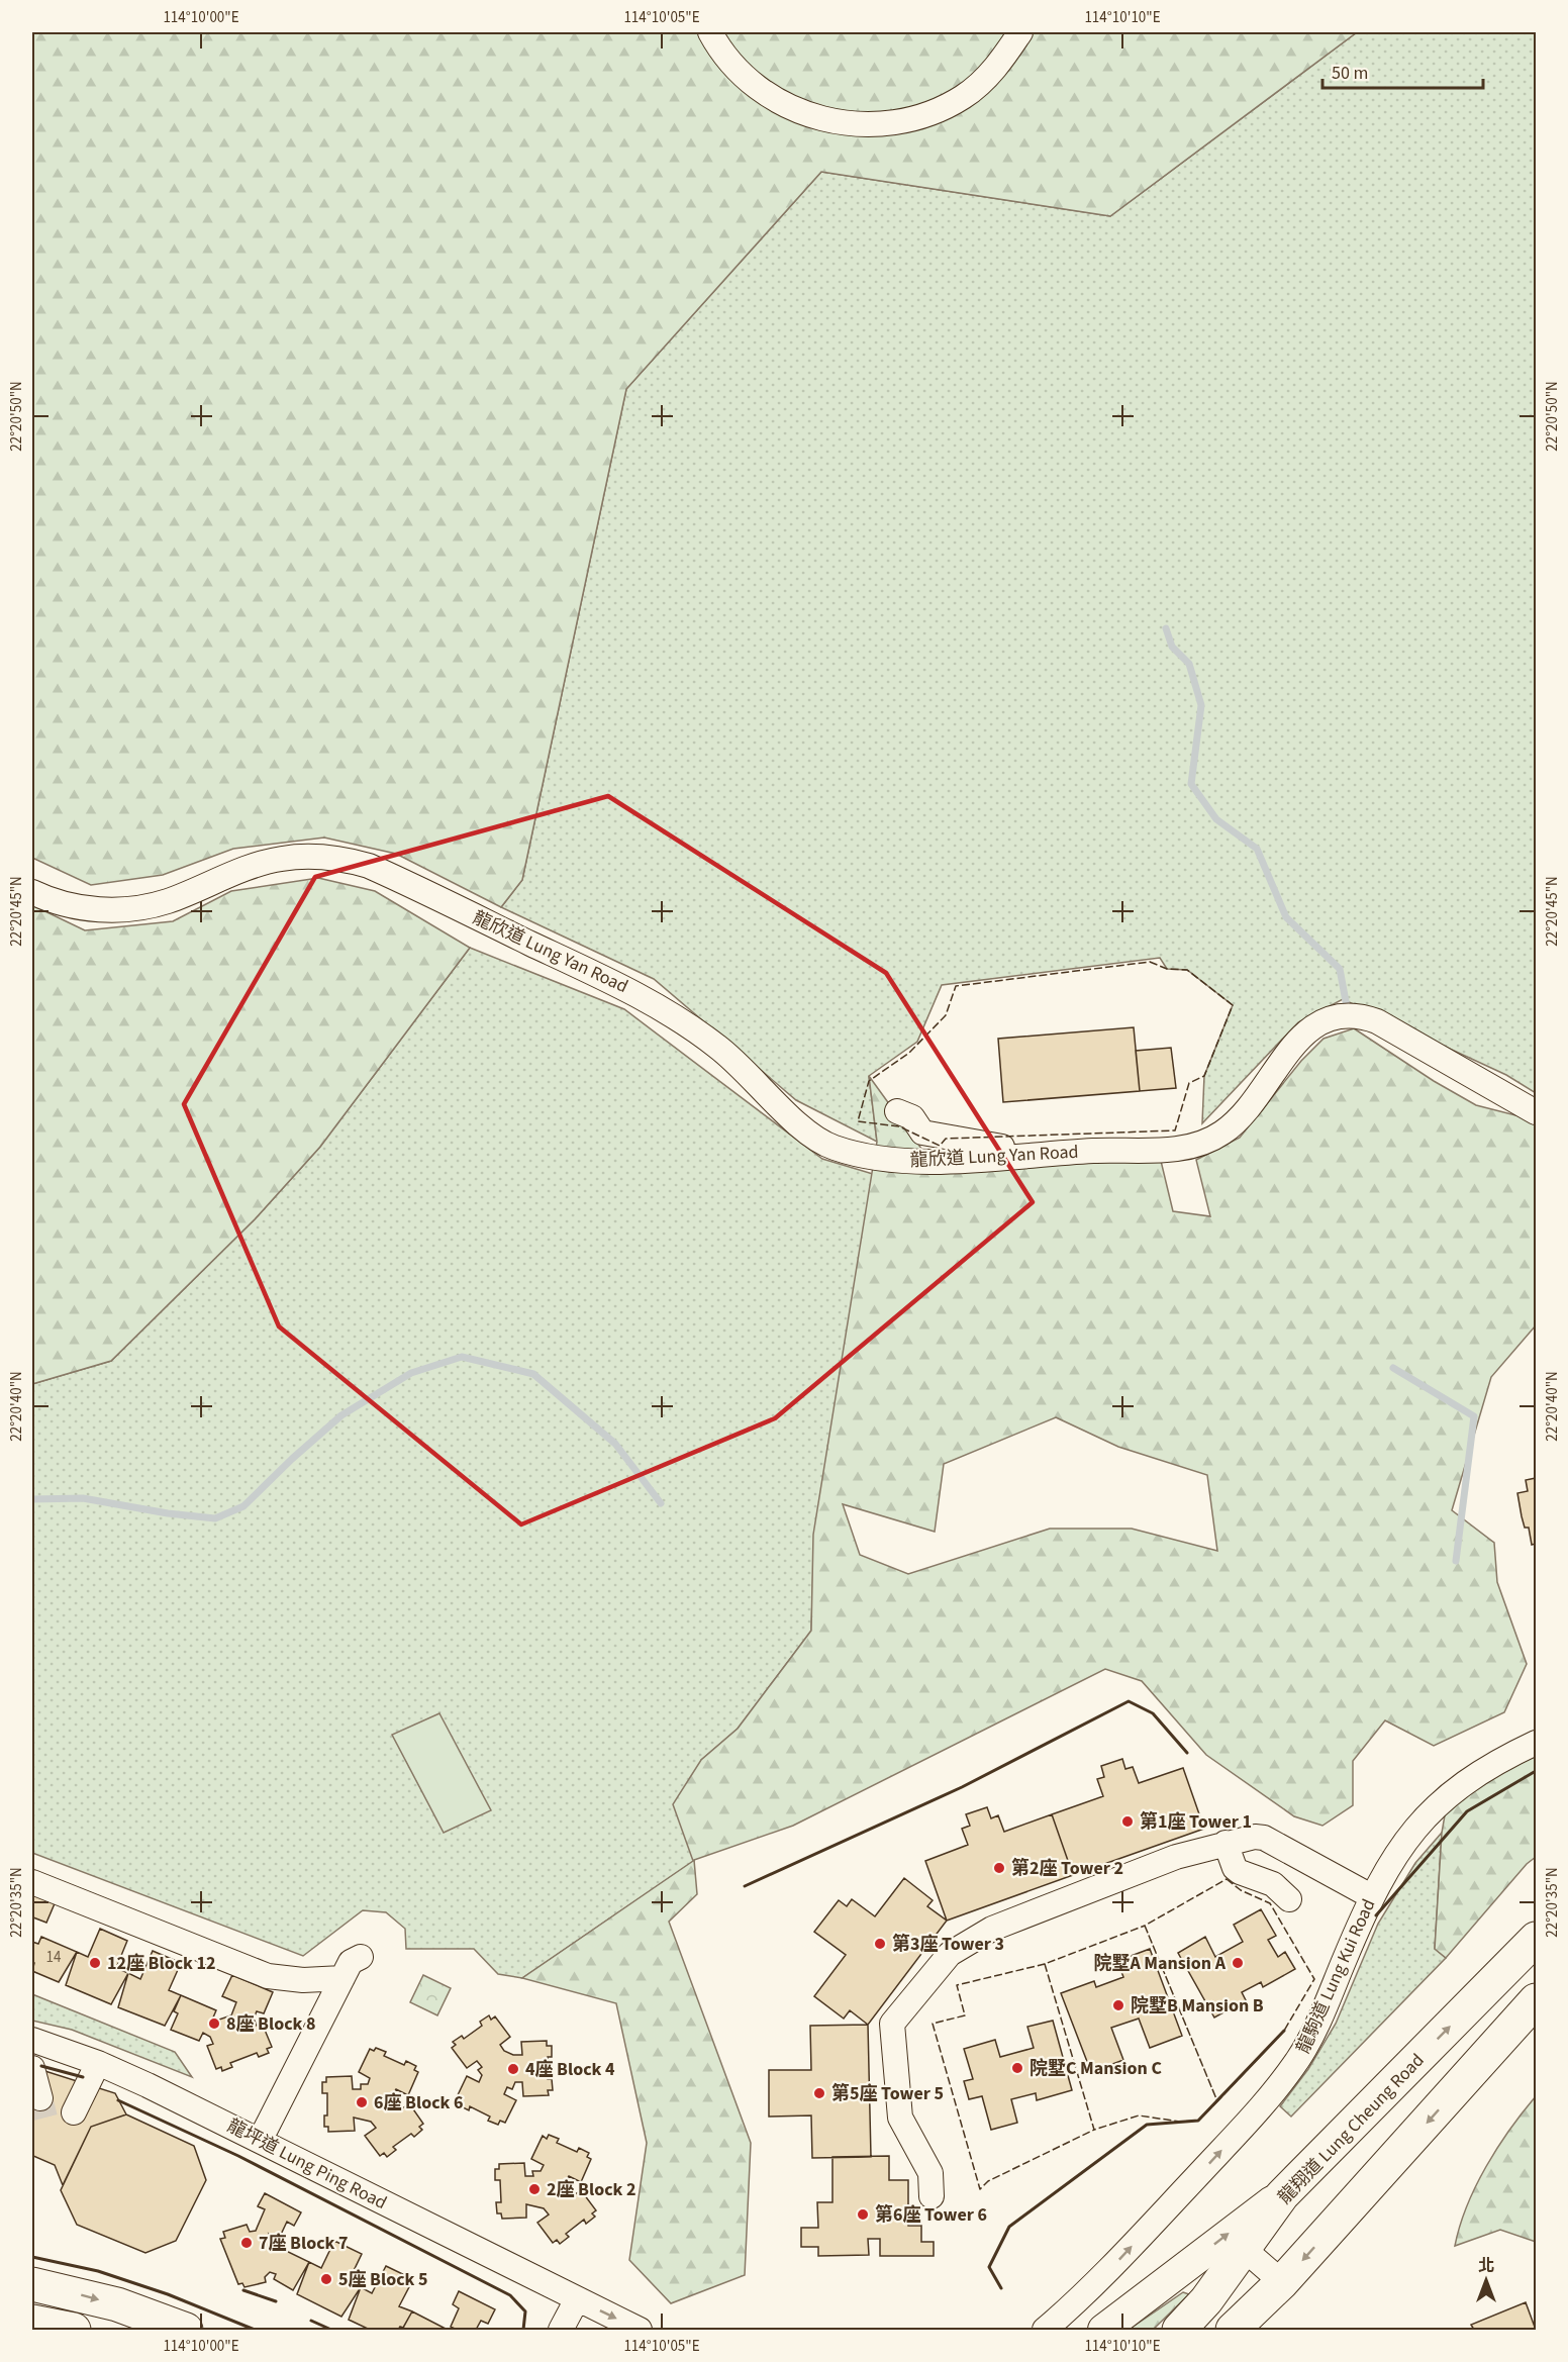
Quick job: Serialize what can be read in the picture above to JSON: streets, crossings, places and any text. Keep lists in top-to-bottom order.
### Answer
{
  "streets": {
    "highway": ["龍翔道 Lung Cheung Road"],
    "street": ["龍欣道 Lung Yan Road", "龍駒道 Lung Kui Road", "龍坪道 Lung Ping Road"]
  },
  "one_way": ["龍駒道 Lung Kui Road"],
  "places": [
    "第1座 Tower 1",
    "第2座 Tower 2",
    "第3座 Tower 3",
    "12座 Block 12",
    "院墅A Mansion A",
    "院墅B Mansion B",
    "8座 Block 8",
    "院墅C Mansion C",
    "4座 Block 4",
    "第5座 Tower 5",
    "6座 Block 6",
    "2座 Block 2",
    "第6座 Tower 6",
    "7座 Block 7",
    "5座 Block 5"
  ],
  "house_numbers": ["14"],
  "scale_bar": "50 m",
  "north": "top",
  "coordinates": [
    "114°10'00\"E",
    "114°10'05\"E",
    "114°10'10\"E",
    "22°20'50\"N",
    "22°20'45\"N",
    "22°20'40\"N",
    "22°20'35\"N"
  ]
}
